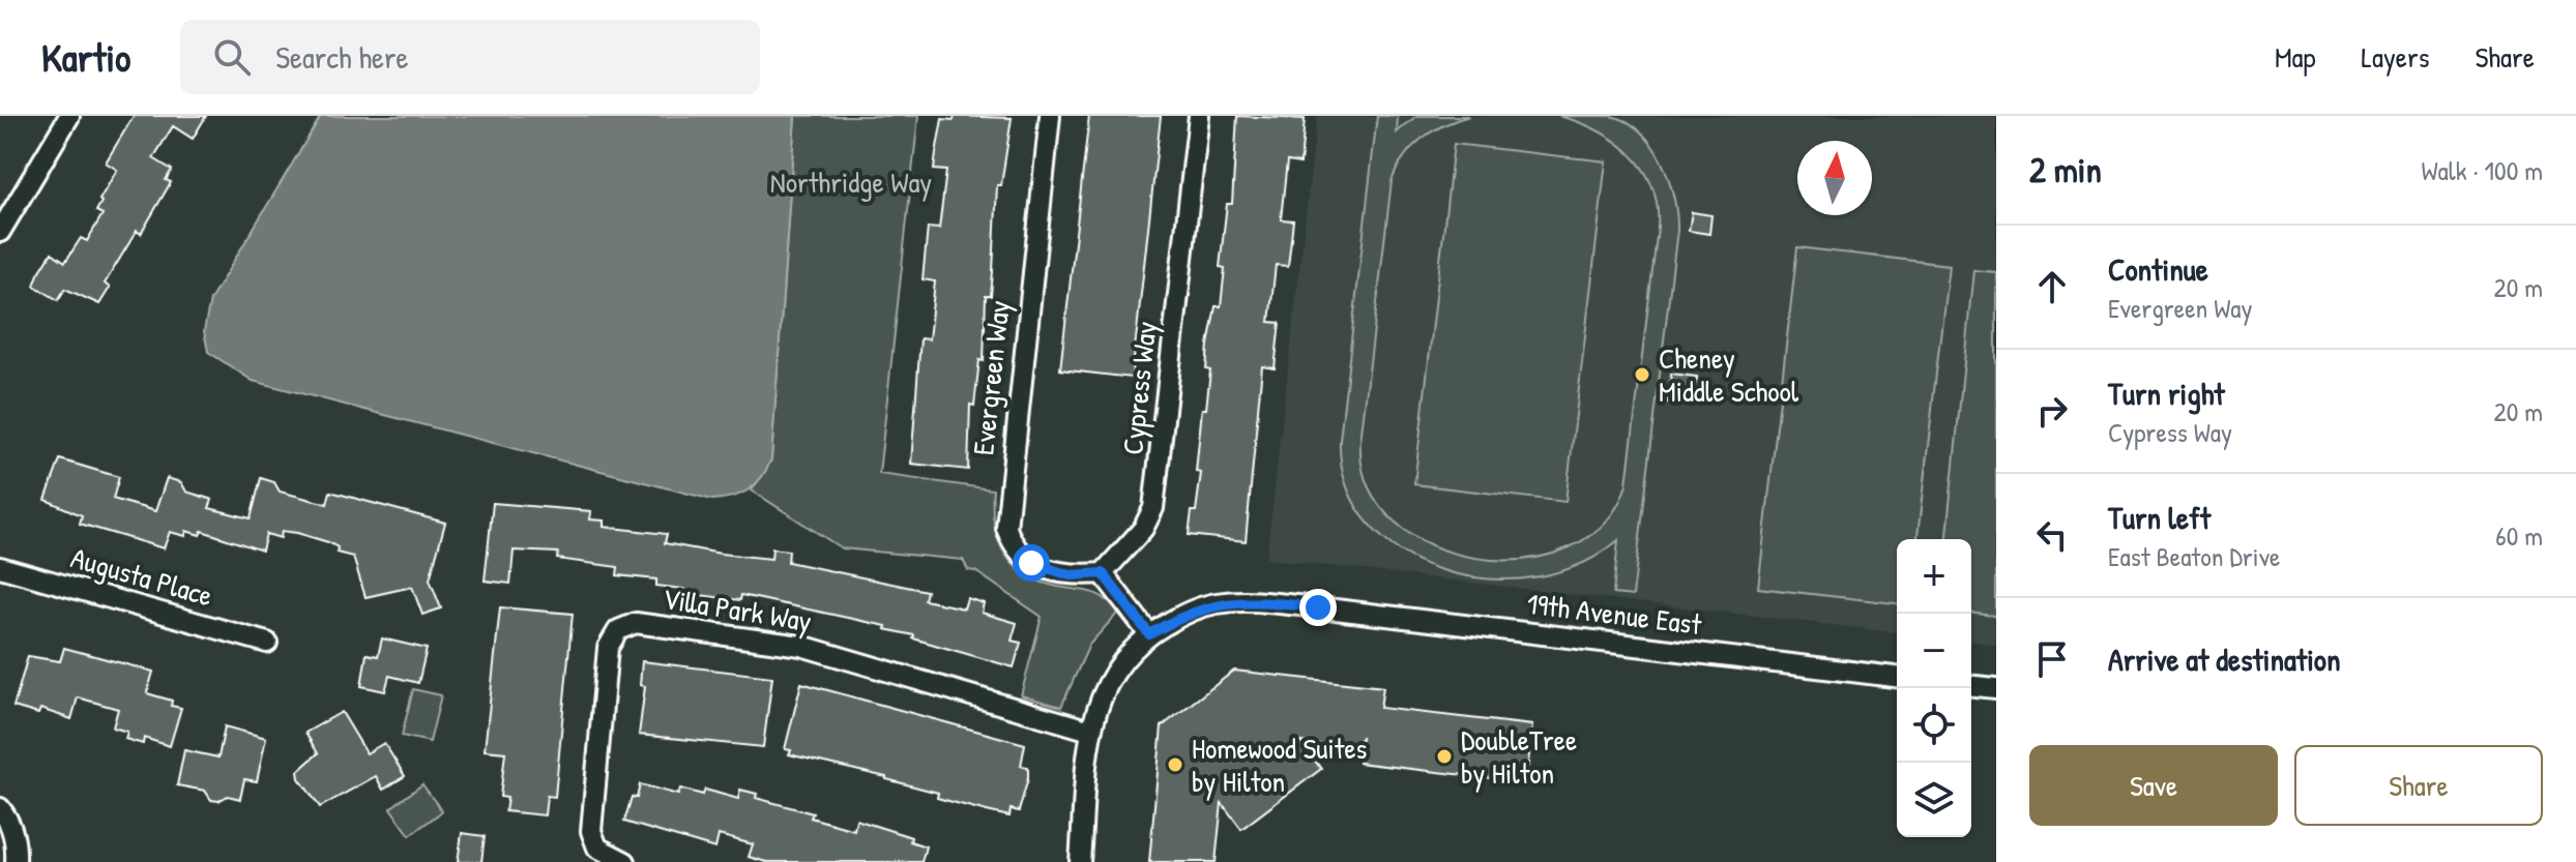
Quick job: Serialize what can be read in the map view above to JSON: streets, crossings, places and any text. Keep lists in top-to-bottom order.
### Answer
{
  "streets": {
    "street": [
      "Evergreen Way",
      "Cypress Way",
      "Augusta Place",
      "Villa Park Way",
      "19th Avenue East"
    ]
  },
  "crossings": [
    ["Evergreen Way", "Cypress Way"],
    ["Villa Park Way", "19th Avenue East"]
  ],
  "parks": ["Northridge Way"],
  "places": ["Cheney Middle School", "DoubleTree by Hilton", "Homewood Suites by Hilton"],
  "north": "top",
  "page": {
    "header": "Kartio",
    "search": "Search here",
    "nav": ["Map", "Layers", "Share"],
    "heading": ["2 min", "Walk · 100 m"],
    "list": [
      ["Continue", "Evergreen Way", "20 m"],
      ["Turn right", "Cypress Way", "20 m"],
      ["Turn left", "East Beaton Drive", "60 m"],
      "Arrive at destination"
    ],
    "map_buttons": ["+", "−"],
    "buttons": ["Save", "Share"]
  }
}
